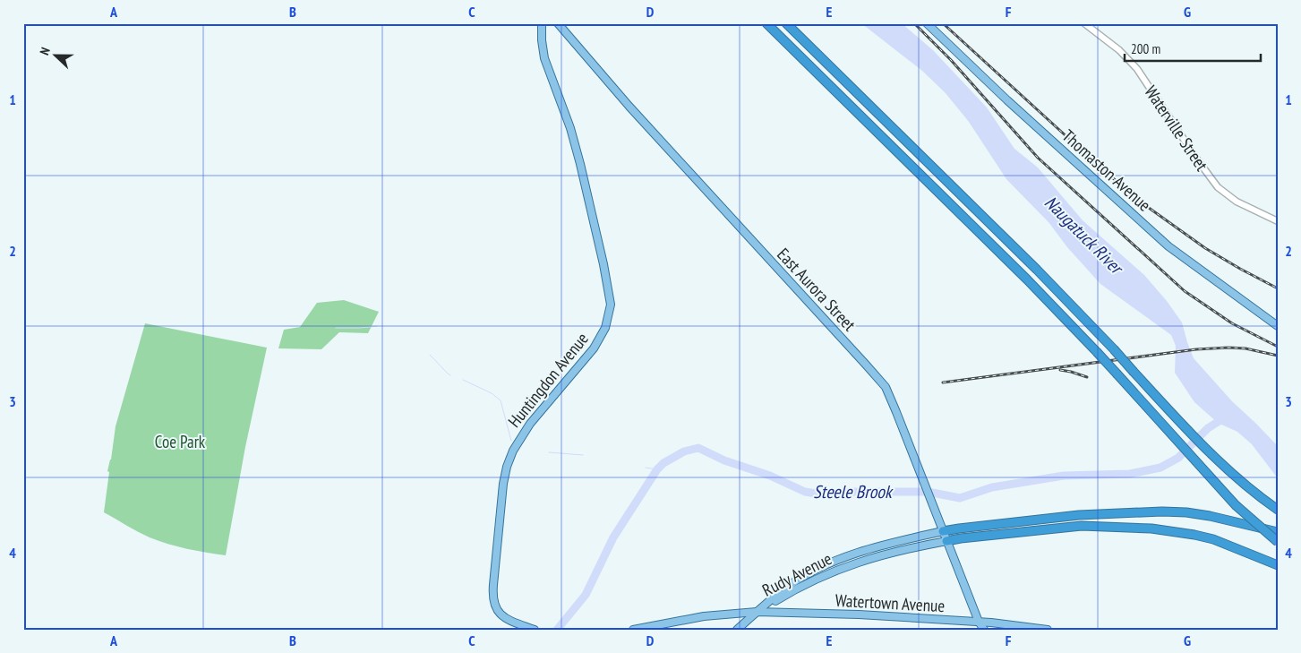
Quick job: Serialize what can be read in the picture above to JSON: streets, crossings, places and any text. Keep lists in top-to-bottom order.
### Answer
{
  "streets": {
    "main road": [
      "Thomaston Avenue",
      "East Aurora Street",
      "Huntingdon Avenue",
      "Rudy Avenue",
      "Watertown Avenue"
    ],
    "street": ["Waterville Street"]
  },
  "crossings": [
    ["East Aurora Street", "Rudy Avenue"],
    ["East Aurora Street", "Watertown Avenue"],
    ["Rudy Avenue", "Watertown Avenue"]
  ],
  "water": ["Naugatuck River", "Steele Brook"],
  "parks": ["Coe Park"],
  "scale_bar": "200 m",
  "north": "left",
  "grid": {
    "columns": [
      "A",
      "B",
      "C",
      "D",
      "E",
      "F",
      "G"
    ],
    "rows": [
      "1",
      "2",
      "3",
      "4"
    ]
  }
}
